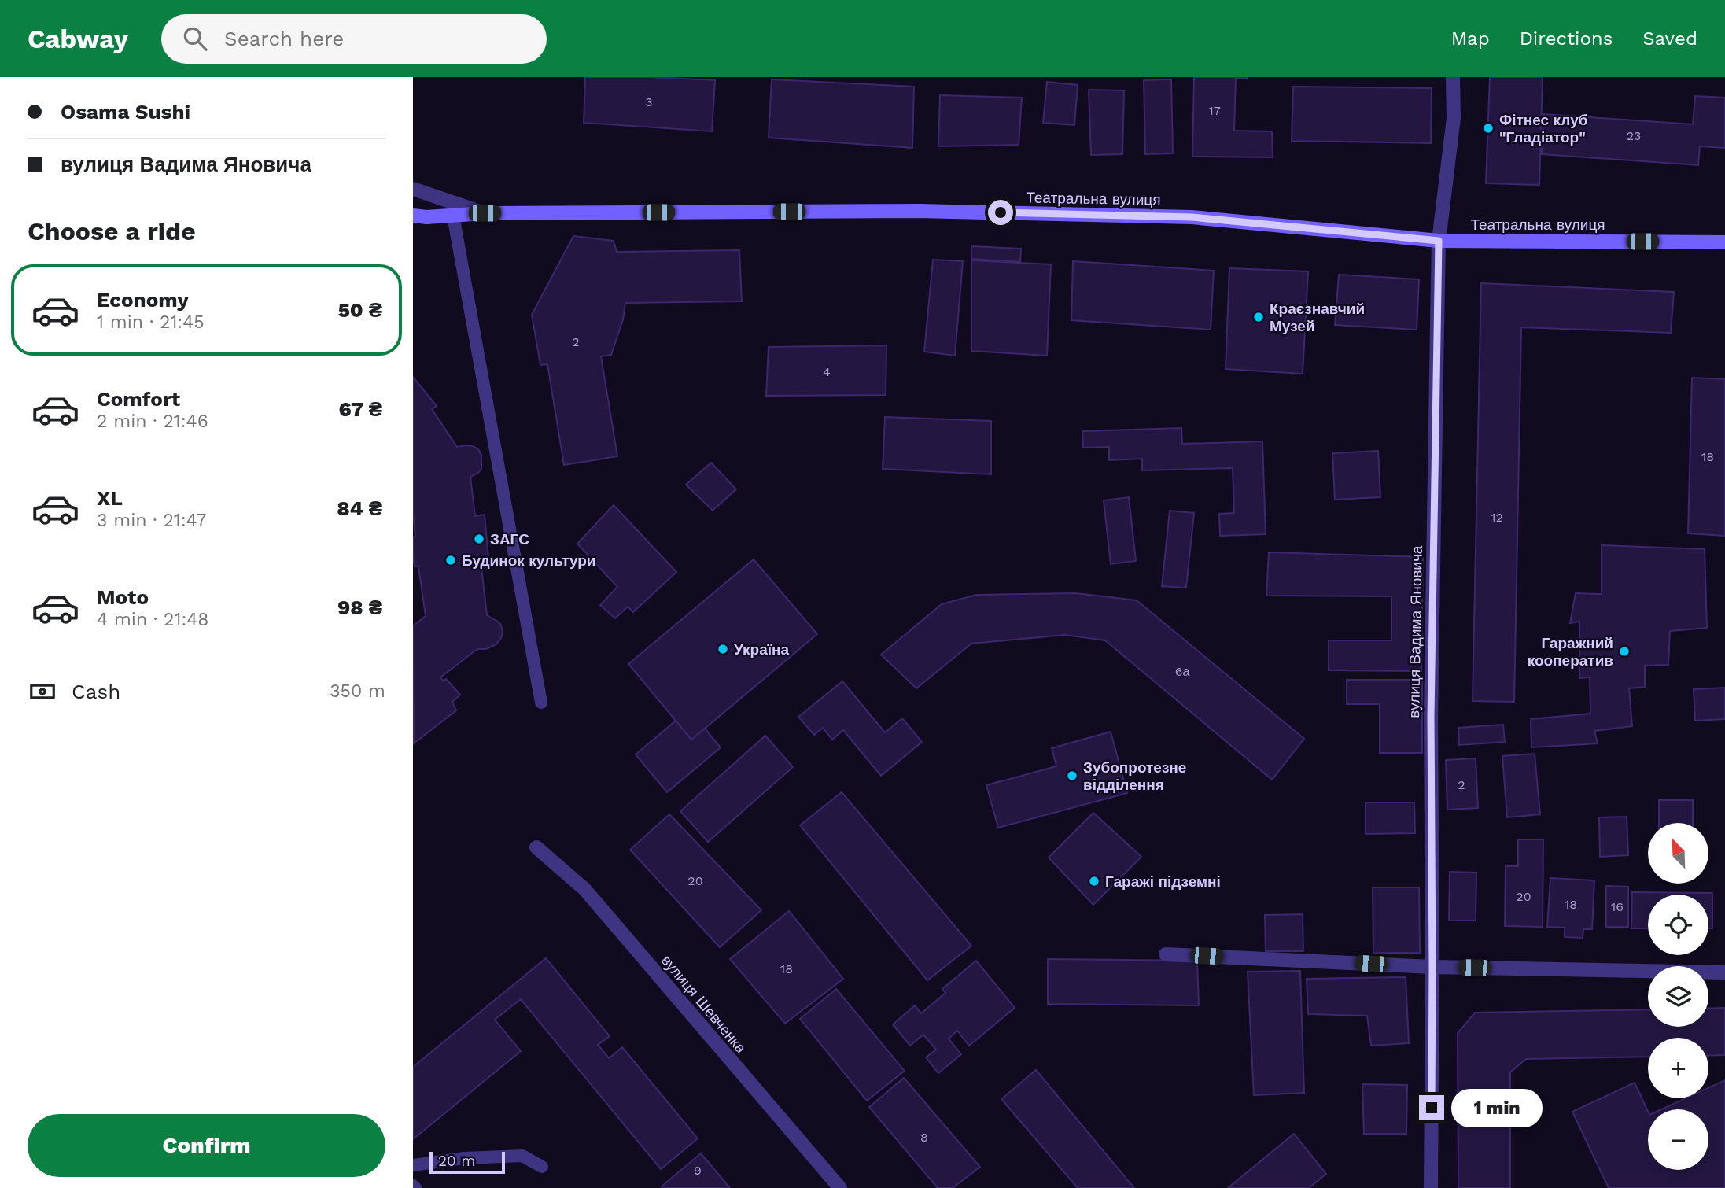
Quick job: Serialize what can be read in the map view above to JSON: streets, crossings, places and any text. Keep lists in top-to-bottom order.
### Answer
{
  "streets": {
    "street": ["Театральна вулиця", "вулиця Вадима Яновича", "вулиця Шевченка"]
  },
  "crossings": [
    ["Театральна вулиця", "вулиця Вадима Яновича"]
  ],
  "places": [
    "Фітнес клуб \"Гладіатор\"",
    "Краєзнавчий Музей",
    "ЗАГС",
    "Будинок культури",
    "Україна",
    "Гаражний кооператив",
    "Зубопротезне відділення",
    "Гаражі підземні"
  ],
  "house_numbers": [
    "3",
    "17",
    "23",
    "2",
    "4",
    "18",
    "12",
    "6а",
    "2",
    "20",
    "20",
    "18",
    "16",
    "18",
    "8",
    "9"
  ],
  "scale_bar": "20 m",
  "north": "top left",
  "page": {
    "header": "Cabway",
    "search": "Search here",
    "nav": ["Map", "Directions", "Saved"],
    "banner": ["Osama Sushi", "вулиця Вадима Яновича"],
    "heading": "Choose a ride",
    "list": [
      {
        "name": "Economy",
        "note": "1 min · 21:45",
        "value": "50 ₴"
      },
      {
        "name": "Comfort",
        "note": "2 min · 21:46",
        "value": "67 ₴"
      },
      {
        "name": "XL",
        "note": "3 min · 21:47",
        "value": "84 ₴"
      },
      {
        "name": "Moto",
        "note": "4 min · 21:48",
        "value": "98 ₴"
      }
    ],
    "pay": ["Cash", "350 m"],
    "map_buttons": ["+", "−"],
    "bubble": "1 min",
    "buttons": "Confirm",
    "scale": "20 m"
  }
}
